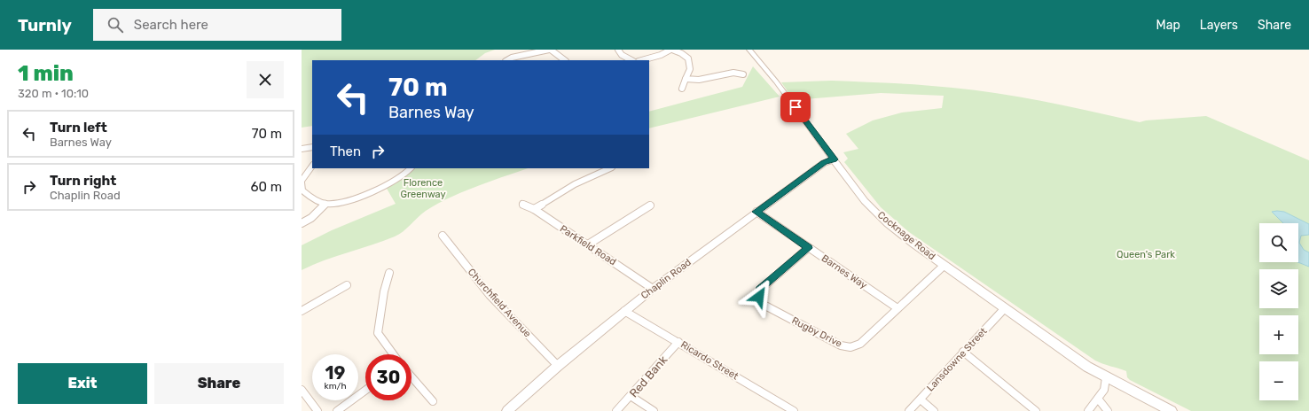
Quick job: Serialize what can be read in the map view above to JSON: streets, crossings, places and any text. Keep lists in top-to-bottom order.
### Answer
{
  "streets": {
    "street": [
      "Cocknage Road",
      "Parkfield Road",
      "Barnes Way",
      "Chaplin Road",
      "Churchfield Avenue",
      "Rugby Drive",
      "Lansdowne Street",
      "Ricardo Street",
      "Red Bank"
    ]
  },
  "crossings": [
    ["Cocknage Road", "Chaplin Road"],
    ["Cocknage Road", "Rugby Drive"],
    ["Cocknage Road", "Lansdowne Street"],
    ["Parkfield Road", "Chaplin Road"],
    ["Barnes Way", "Chaplin Road"],
    ["Barnes Way", "Rugby Drive"],
    ["Chaplin Road", "Churchfield Avenue"],
    ["Chaplin Road", "Ricardo Street"],
    ["Ricardo Street", "Red Bank"]
  ],
  "parks": ["Florence Greenway", "Queen's Park"],
  "page": {
    "header": "Turnly",
    "search": "Search here",
    "nav": ["Map", "Layers", "Share"],
    "heading": ["1 min", "320 m · 10:10"],
    "turn": ["70 m", "Barnes Way"],
    "list": [
      {
        "name": "Turn left",
        "note": "Barnes Way",
        "value": "70 m"
      },
      {
        "name": "Turn right",
        "note": "Chaplin Road",
        "value": "60 m"
      }
    ],
    "then": "Then",
    "map_buttons": ["+", "−"],
    "speed": "19 km/h",
    "limit": "30",
    "buttons": ["Exit", "Share"]
  }
}
